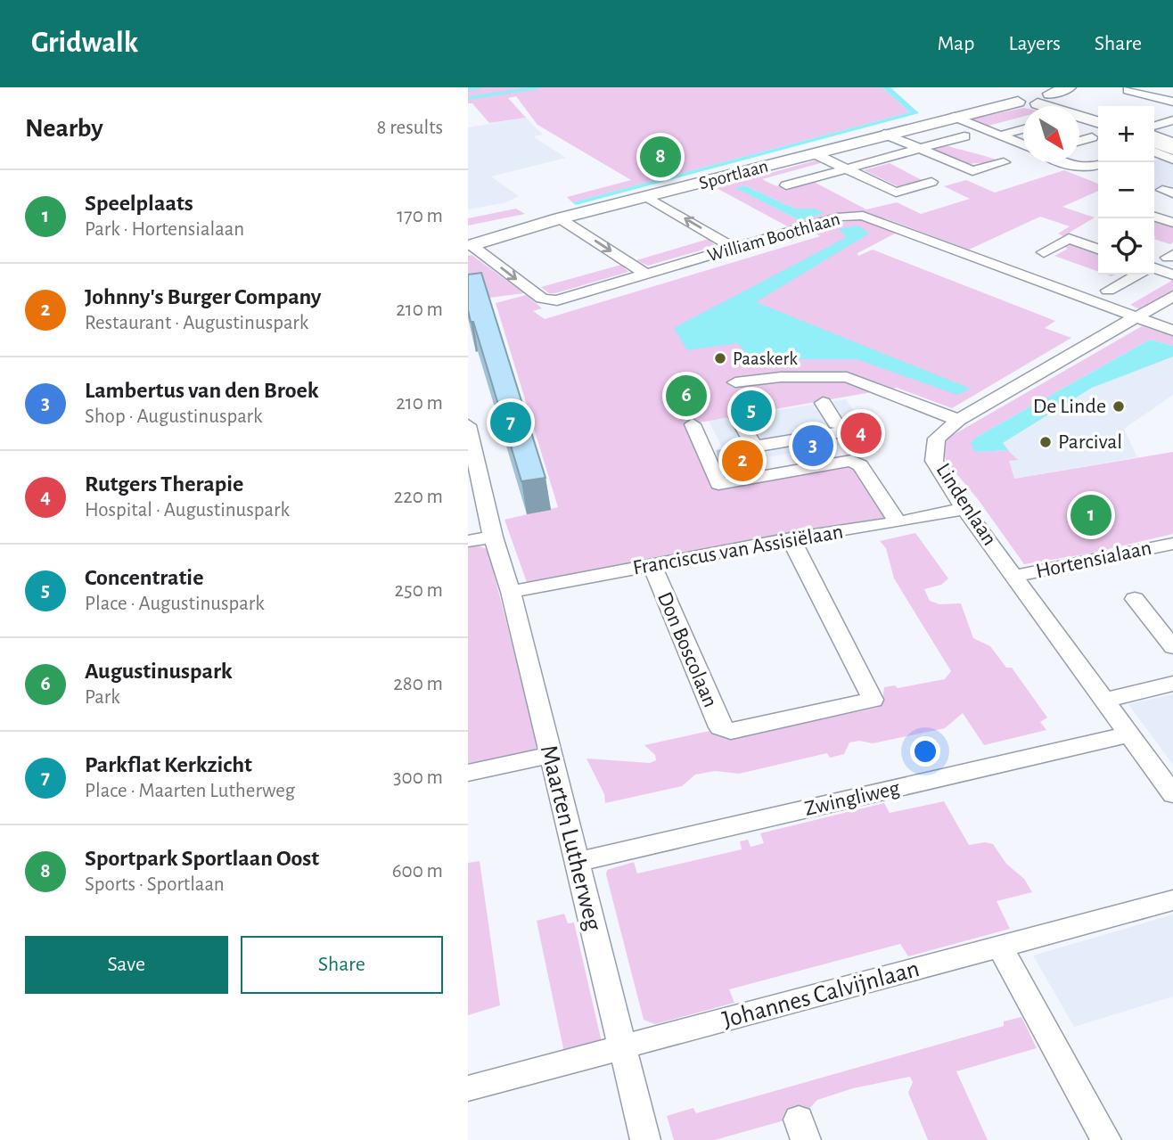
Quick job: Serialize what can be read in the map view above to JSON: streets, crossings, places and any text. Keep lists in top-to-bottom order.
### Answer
{
  "streets": {
    "street": [
      "Sportlaan",
      "William Boothlaan",
      "Lindenlaan",
      "Franciscus van Assisiëlaan",
      "Hortensialaan",
      "Don Boscolaan",
      "Zwingliweg",
      "Maarten Lutherweg",
      "Johannes Calvijnlaan"
    ]
  },
  "crossings": [
    ["Sportlaan", "William Boothlaan"],
    ["William Boothlaan", "Lindenlaan"],
    ["Lindenlaan", "Franciscus van Assisiëlaan"],
    ["Lindenlaan", "Hortensialaan"],
    ["Lindenlaan", "Zwingliweg"],
    ["Franciscus van Assisiëlaan", "Don Boscolaan"],
    ["Franciscus van Assisiëlaan", "Maarten Lutherweg"],
    ["Zwingliweg", "Maarten Lutherweg"],
    ["Maarten Lutherweg", "Johannes Calvijnlaan"]
  ],
  "places": ["Paaskerk", "De Linde", "Parcival"],
  "north": "bottom right",
  "page": {
    "header": "Gridwalk",
    "nav": ["Map", "Layers", "Share"],
    "heading": ["Nearby", "8 results"],
    "map_buttons": ["+", "−"],
    "pins": [
      "8",
      "6",
      "5",
      "7",
      "4",
      "3",
      "2",
      "1"
    ],
    "list": [
      {
        "mark": "1",
        "name": "Speelplaats",
        "note": "Park · Hortensialaan",
        "value": "170 m"
      },
      {
        "mark": "2",
        "name": "Johnny's Burger Company",
        "note": "Restaurant · Augustinuspark",
        "value": "210 m"
      },
      {
        "mark": "3",
        "name": "Lambertus van den Broek",
        "note": "Shop · Augustinuspark",
        "value": "210 m"
      },
      {
        "mark": "4",
        "name": "Rutgers Therapie",
        "note": "Hospital · Augustinuspark",
        "value": "220 m"
      },
      {
        "mark": "5",
        "name": "Concentratie",
        "note": "Place · Augustinuspark",
        "value": "250 m"
      },
      {
        "mark": "6",
        "name": "Augustinuspark",
        "note": "Park",
        "value": "280 m"
      },
      {
        "mark": "7",
        "name": "Parkflat Kerkzicht",
        "note": "Place · Maarten Lutherweg",
        "value": "300 m"
      },
      {
        "mark": "8",
        "name": "Sportpark Sportlaan Oost",
        "note": "Sports · Sportlaan",
        "value": "600 m"
      }
    ],
    "buttons": ["Save", "Share"]
  }
}
